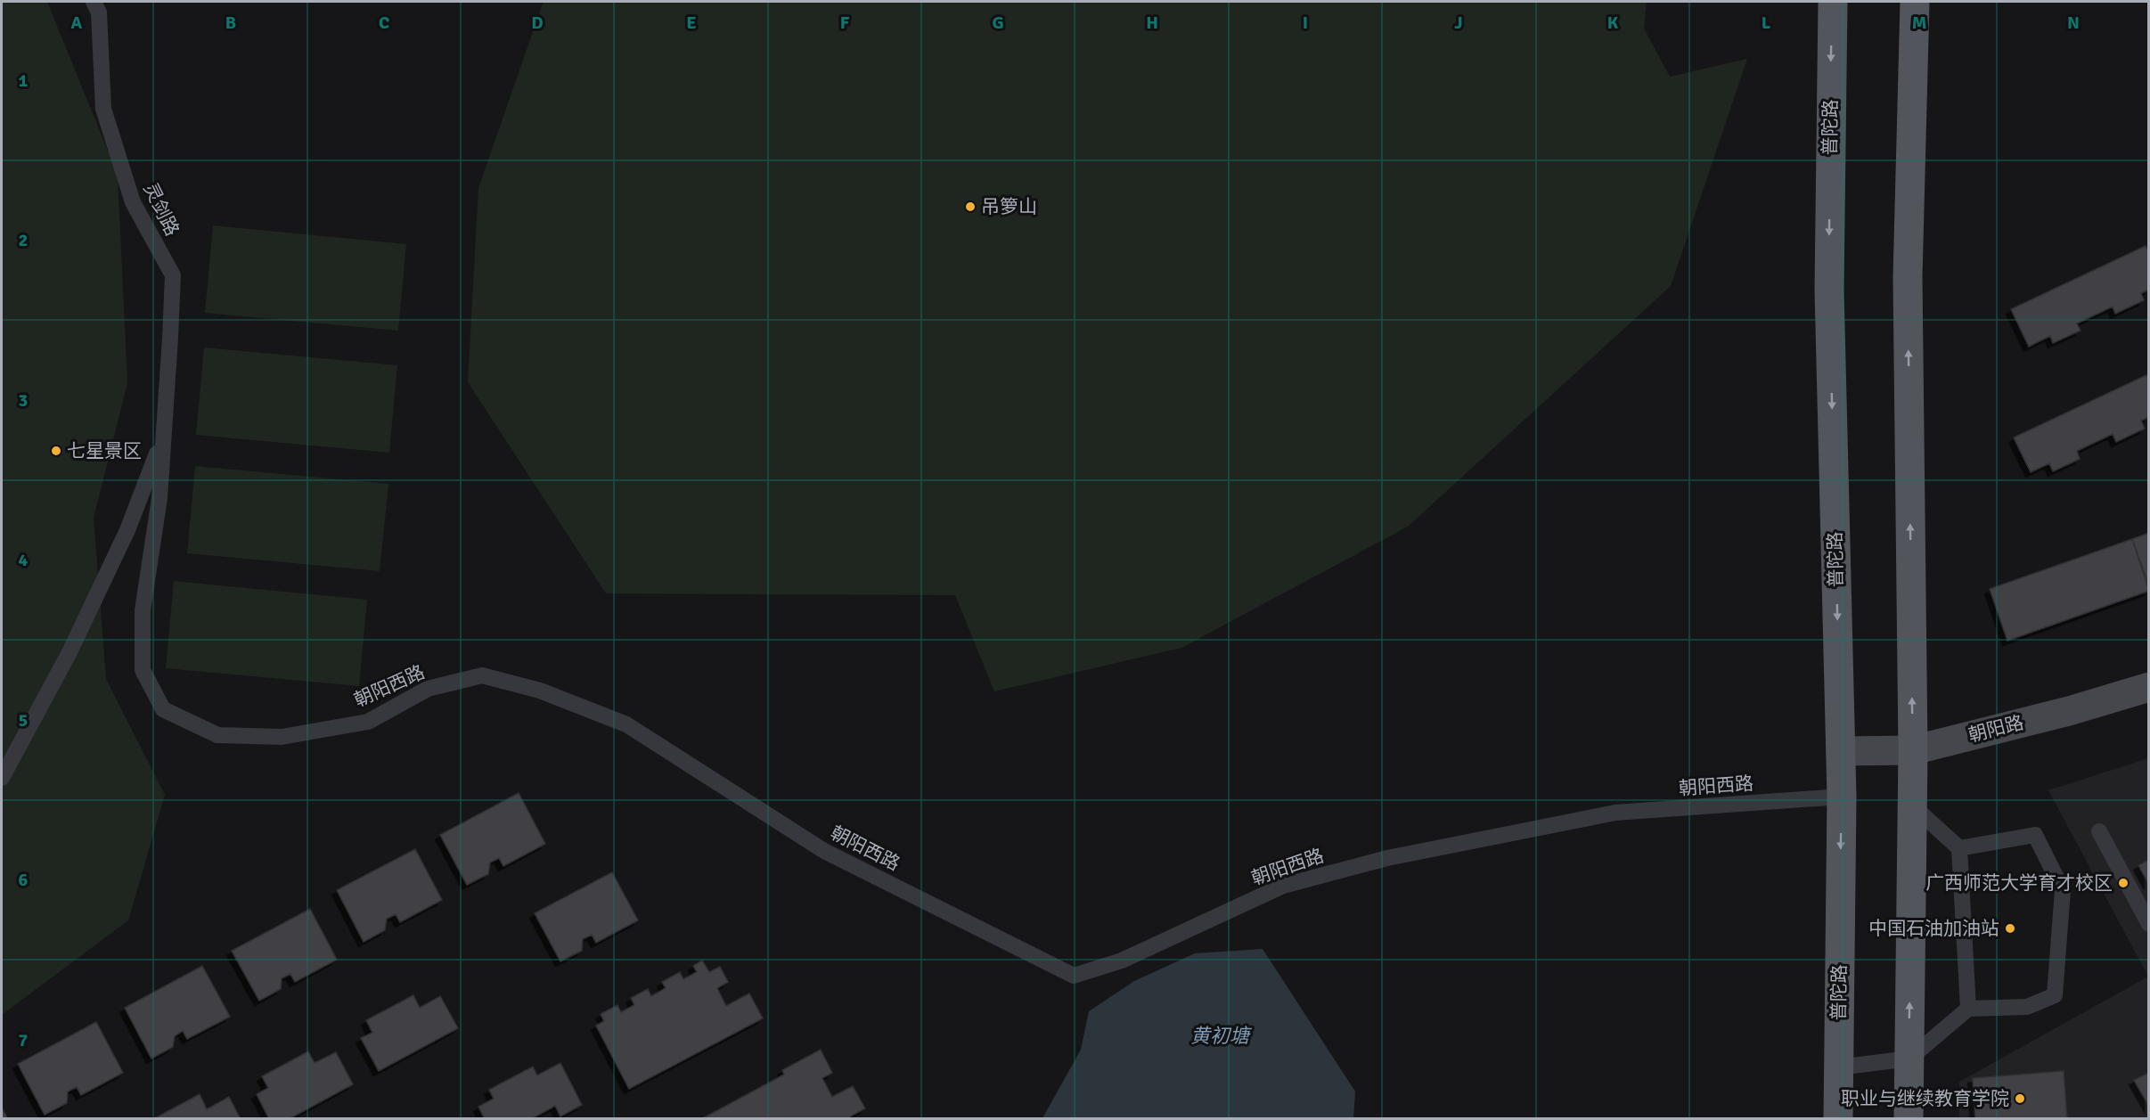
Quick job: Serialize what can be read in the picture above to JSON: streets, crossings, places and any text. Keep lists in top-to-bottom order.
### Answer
{
  "streets": {
    "main road": ["普陀路"],
    "street": ["朝阳路"],
    "lane": ["灵剑路", "朝阳西路"]
  },
  "crossings": [
    ["普陀路", "朝阳西路"],
    ["普陀路", "朝阳路"],
    ["灵剑路", "朝阳西路"]
  ],
  "water": ["黄初塘"],
  "places": [
    "吊箩山",
    "七星景区",
    "广西师范大学育才校区",
    "中国石油加油站",
    "职业与继续教育学院"
  ],
  "grid": {
    "columns": [
      "A",
      "B",
      "C",
      "D",
      "E",
      "F",
      "G",
      "H",
      "I",
      "J",
      "K",
      "L",
      "M",
      "N"
    ],
    "rows": [
      "1",
      "2",
      "3",
      "4",
      "5",
      "6",
      "7"
    ]
  }
}
